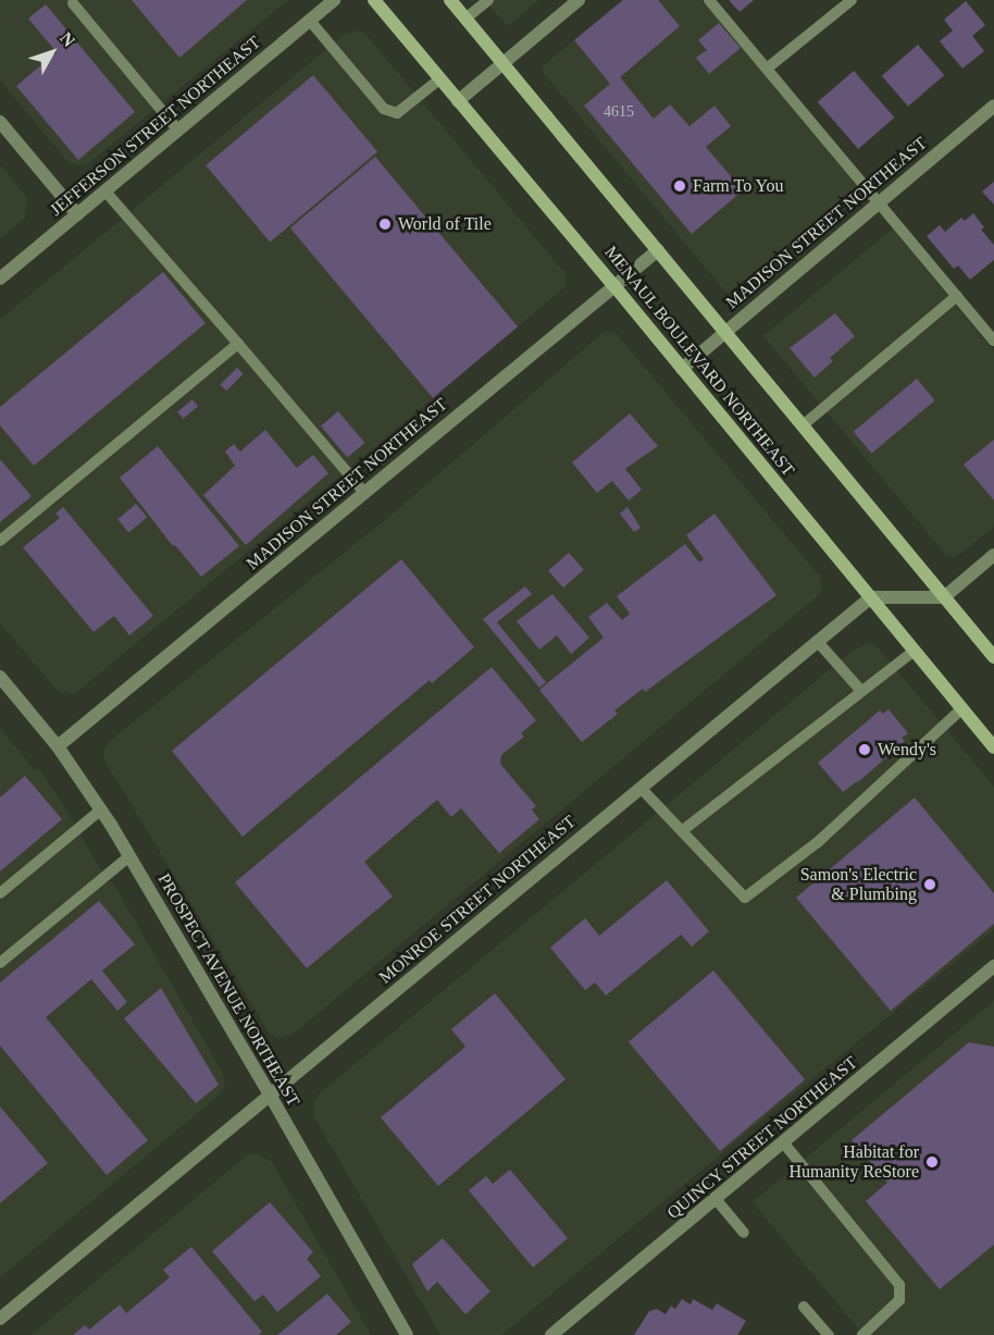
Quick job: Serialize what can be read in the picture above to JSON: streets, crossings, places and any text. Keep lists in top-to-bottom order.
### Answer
{
  "streets": {
    "main road": ["MENAUL BOULEVARD NORTHEAST"],
    "street": [
      "JEFFERSON STREET NORTHEAST",
      "MADISON STREET NORTHEAST",
      "MONROE STREET NORTHEAST",
      "PROSPECT AVENUE NORTHEAST",
      "QUINCY STREET NORTHEAST"
    ]
  },
  "crossings": [
    ["MADISON STREET NORTHEAST", "MENAUL BOULEVARD NORTHEAST"],
    ["MADISON STREET NORTHEAST", "PROSPECT AVENUE NORTHEAST"],
    ["MENAUL BOULEVARD NORTHEAST", "MONROE STREET NORTHEAST"],
    ["MONROE STREET NORTHEAST", "PROSPECT AVENUE NORTHEAST"]
  ],
  "places": [
    "Farm To You",
    "World of Tile",
    "Wendy's",
    "Samon's Electric & Plumbing",
    "Habitat for Humanity ReStore"
  ],
  "house_numbers": ["4615"],
  "north": "top right"
}
